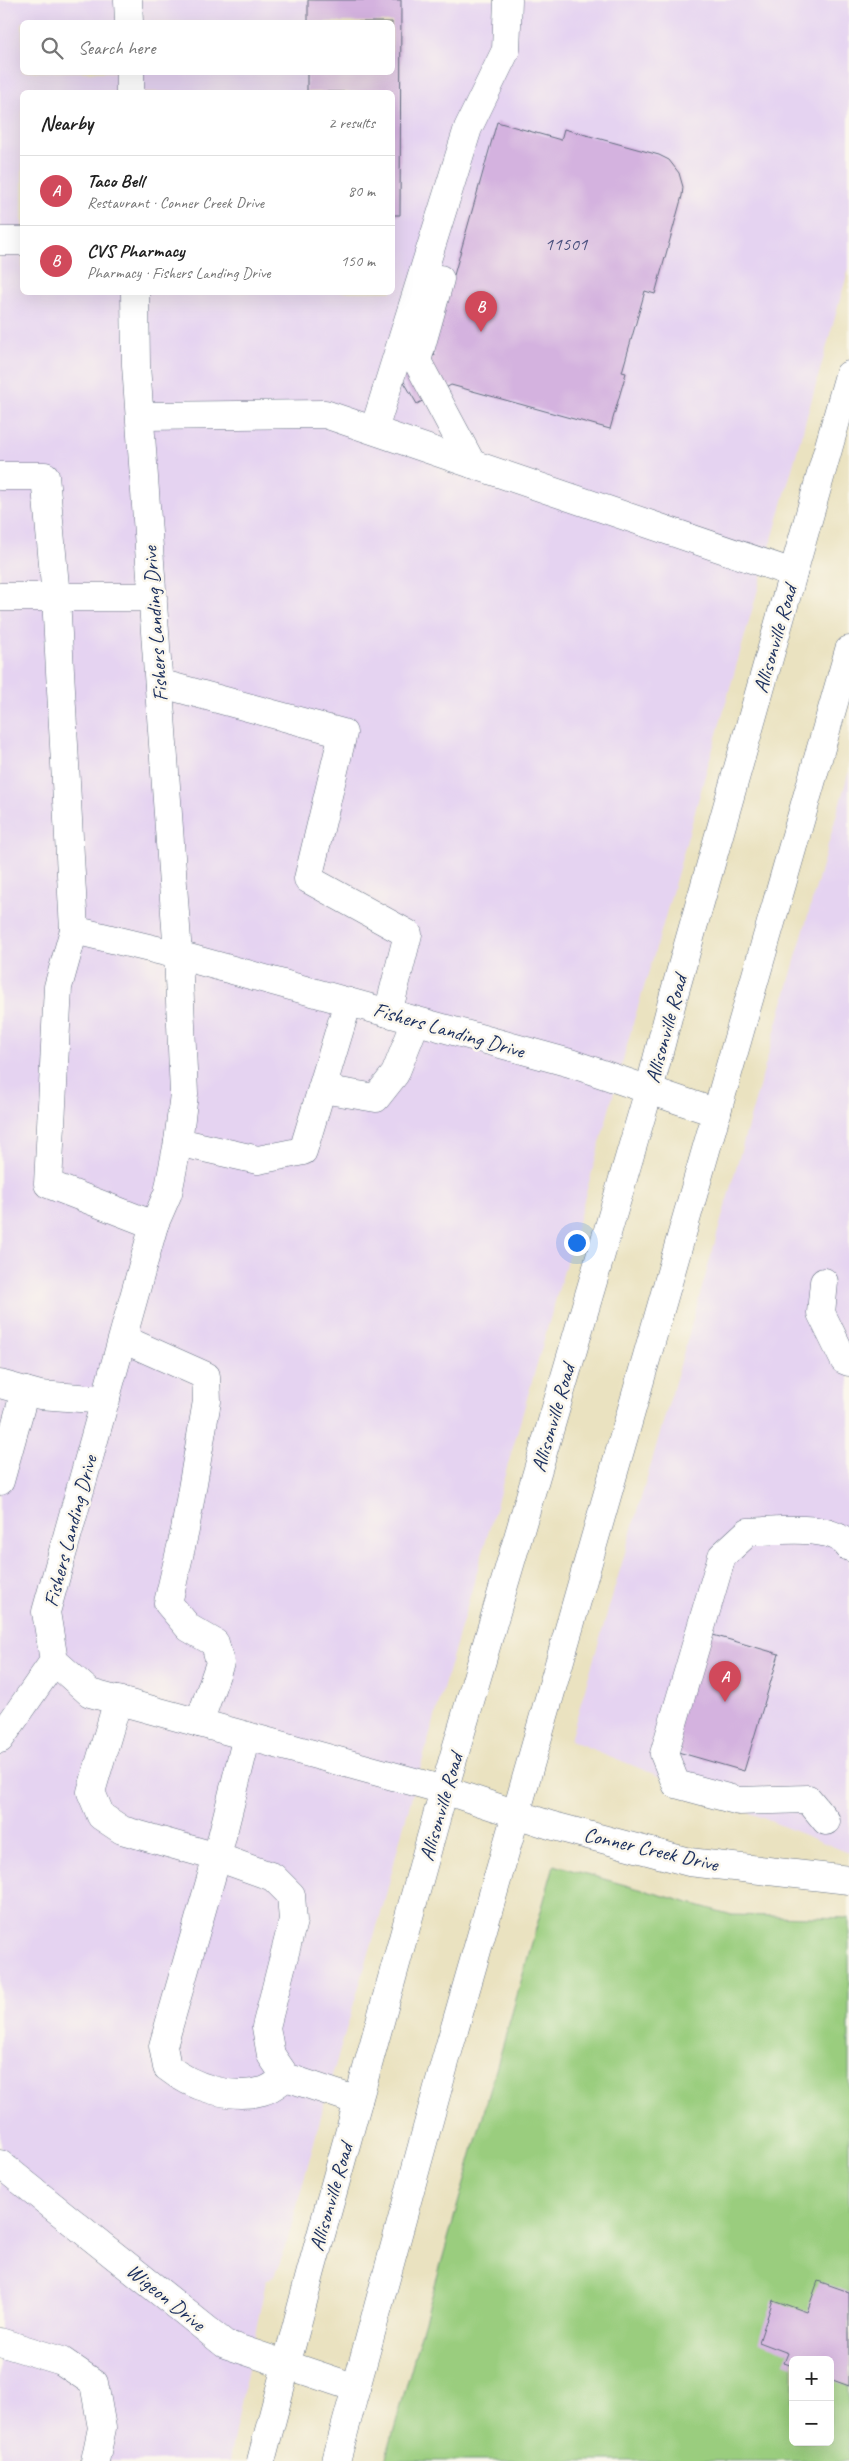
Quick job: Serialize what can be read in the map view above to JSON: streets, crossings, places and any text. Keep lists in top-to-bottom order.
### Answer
{
  "streets": {
    "main road": [
      "Fishers Landing Drive",
      "Allisonville Road",
      "Conner Creek Drive",
      "Wigeon Drive"
    ]
  },
  "crossings": [
    ["Fishers Landing Drive", "Allisonville Road"],
    ["Allisonville Road", "Conner Creek Drive"],
    ["Allisonville Road", "Wigeon Drive"]
  ],
  "house_numbers": ["11501"],
  "page": {
    "search": "Search here",
    "heading": ["Nearby", "2 results"],
    "list": [
      {
        "mark": "A",
        "name": "Taco Bell",
        "note": "Restaurant · Conner Creek Drive",
        "value": "80 m"
      },
      {
        "mark": "B",
        "name": "CVS Pharmacy",
        "note": "Pharmacy · Fishers Landing Drive",
        "value": "150 m"
      }
    ],
    "pins": ["B", "A"],
    "map_buttons": ["+", "−"]
  }
}
